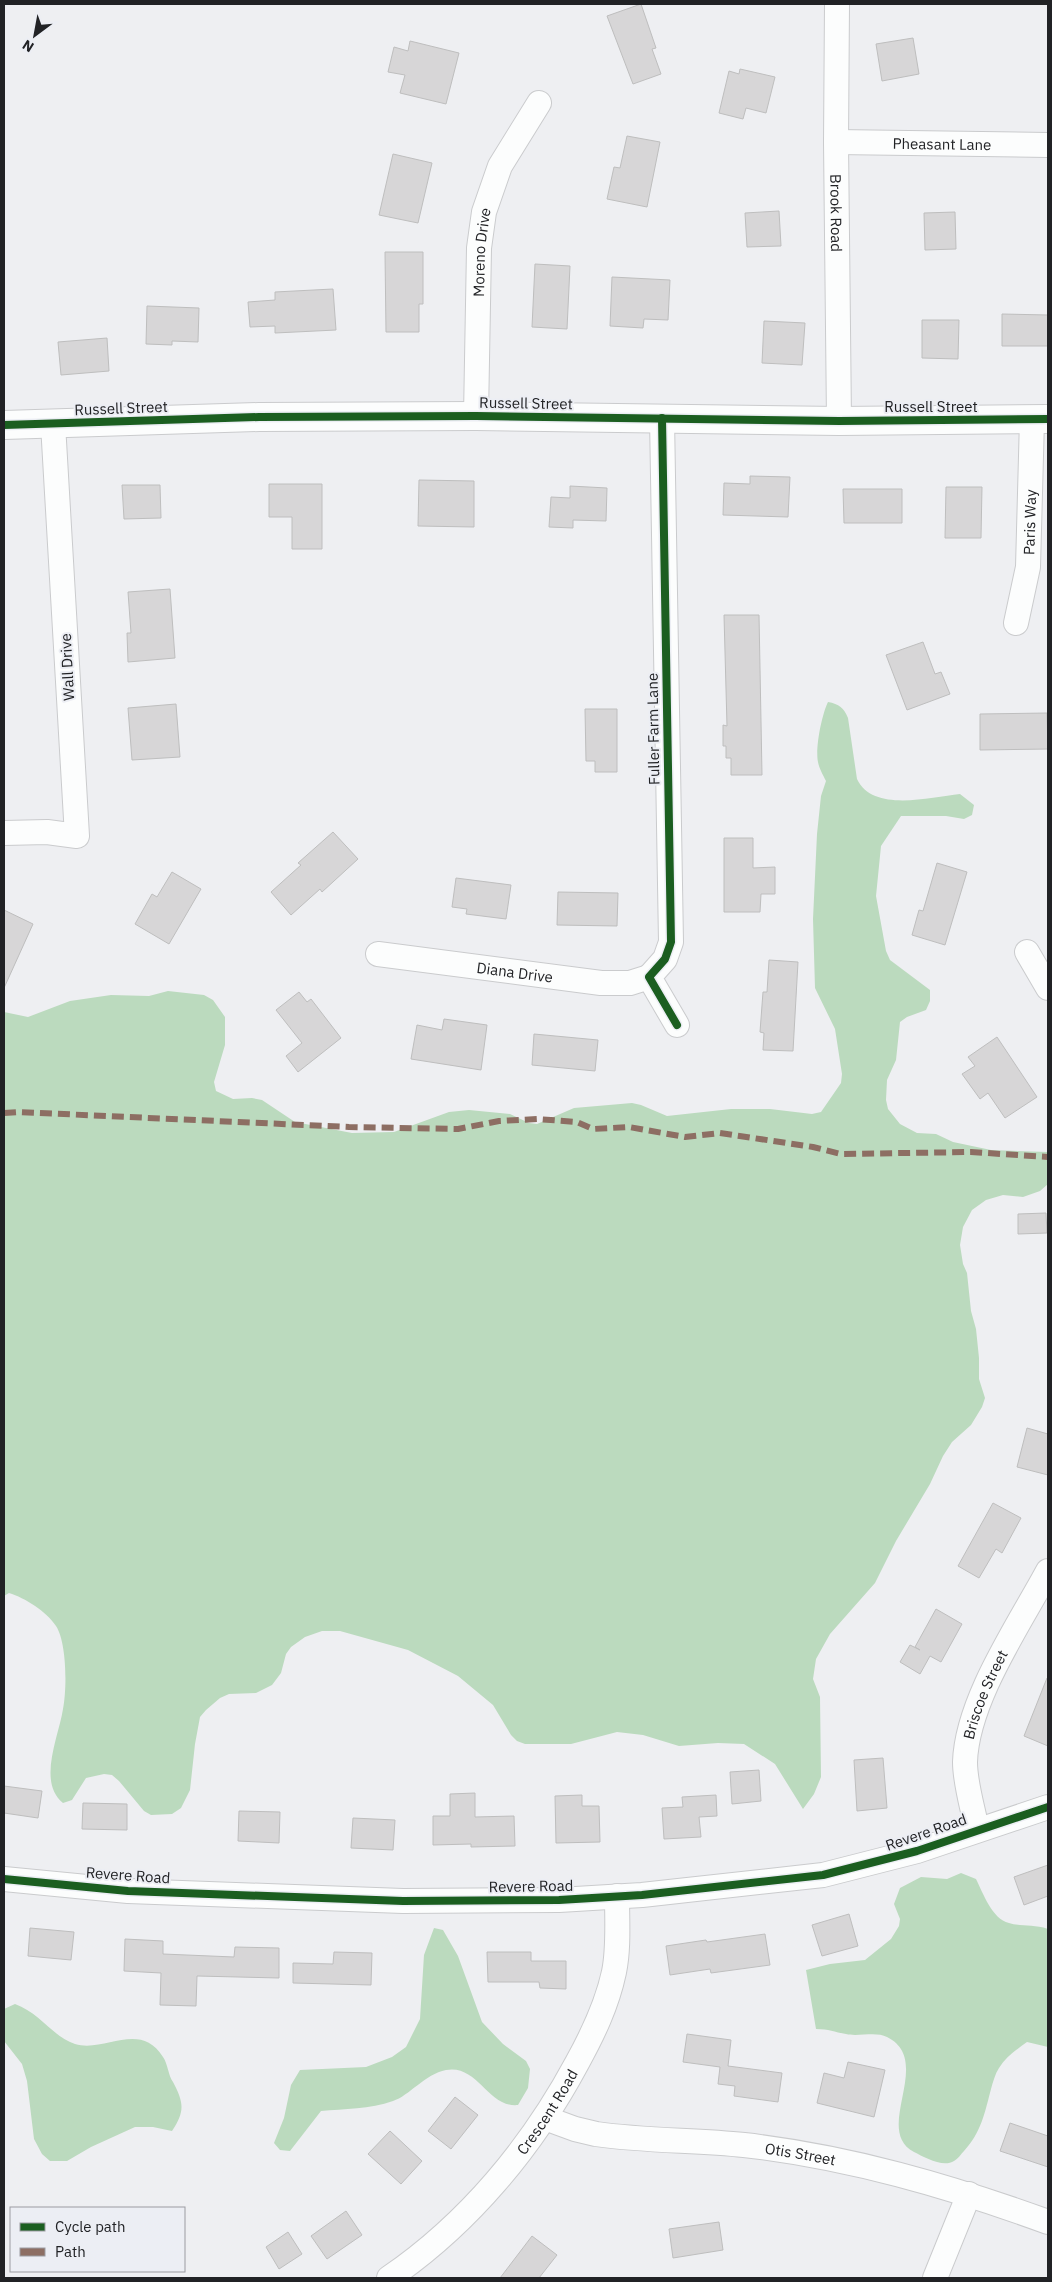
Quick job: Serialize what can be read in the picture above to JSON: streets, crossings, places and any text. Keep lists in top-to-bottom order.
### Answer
{
  "streets": {
    "street": [
      "Pheasant Lane",
      "Brook Road",
      "Moreno Drive",
      "Russell Street",
      "Paris Way",
      "Wall Drive",
      "Fuller Farm Lane",
      "Diana Drive",
      "Briscoe Street",
      "Revere Road",
      "Crescent Road",
      "Otis Street"
    ]
  },
  "crossings": [
    ["Pheasant Lane", "Brook Road"],
    ["Brook Road", "Russell Street"],
    ["Moreno Drive", "Russell Street"],
    ["Russell Street", "Paris Way"],
    ["Russell Street", "Wall Drive"],
    ["Russell Street", "Fuller Farm Lane"],
    ["Fuller Farm Lane", "Diana Drive"],
    ["Briscoe Street", "Revere Road"],
    ["Revere Road", "Crescent Road"],
    ["Crescent Road", "Otis Street"]
  ],
  "legend": ["Cycle path", "Path"],
  "north": "bottom left"
}
